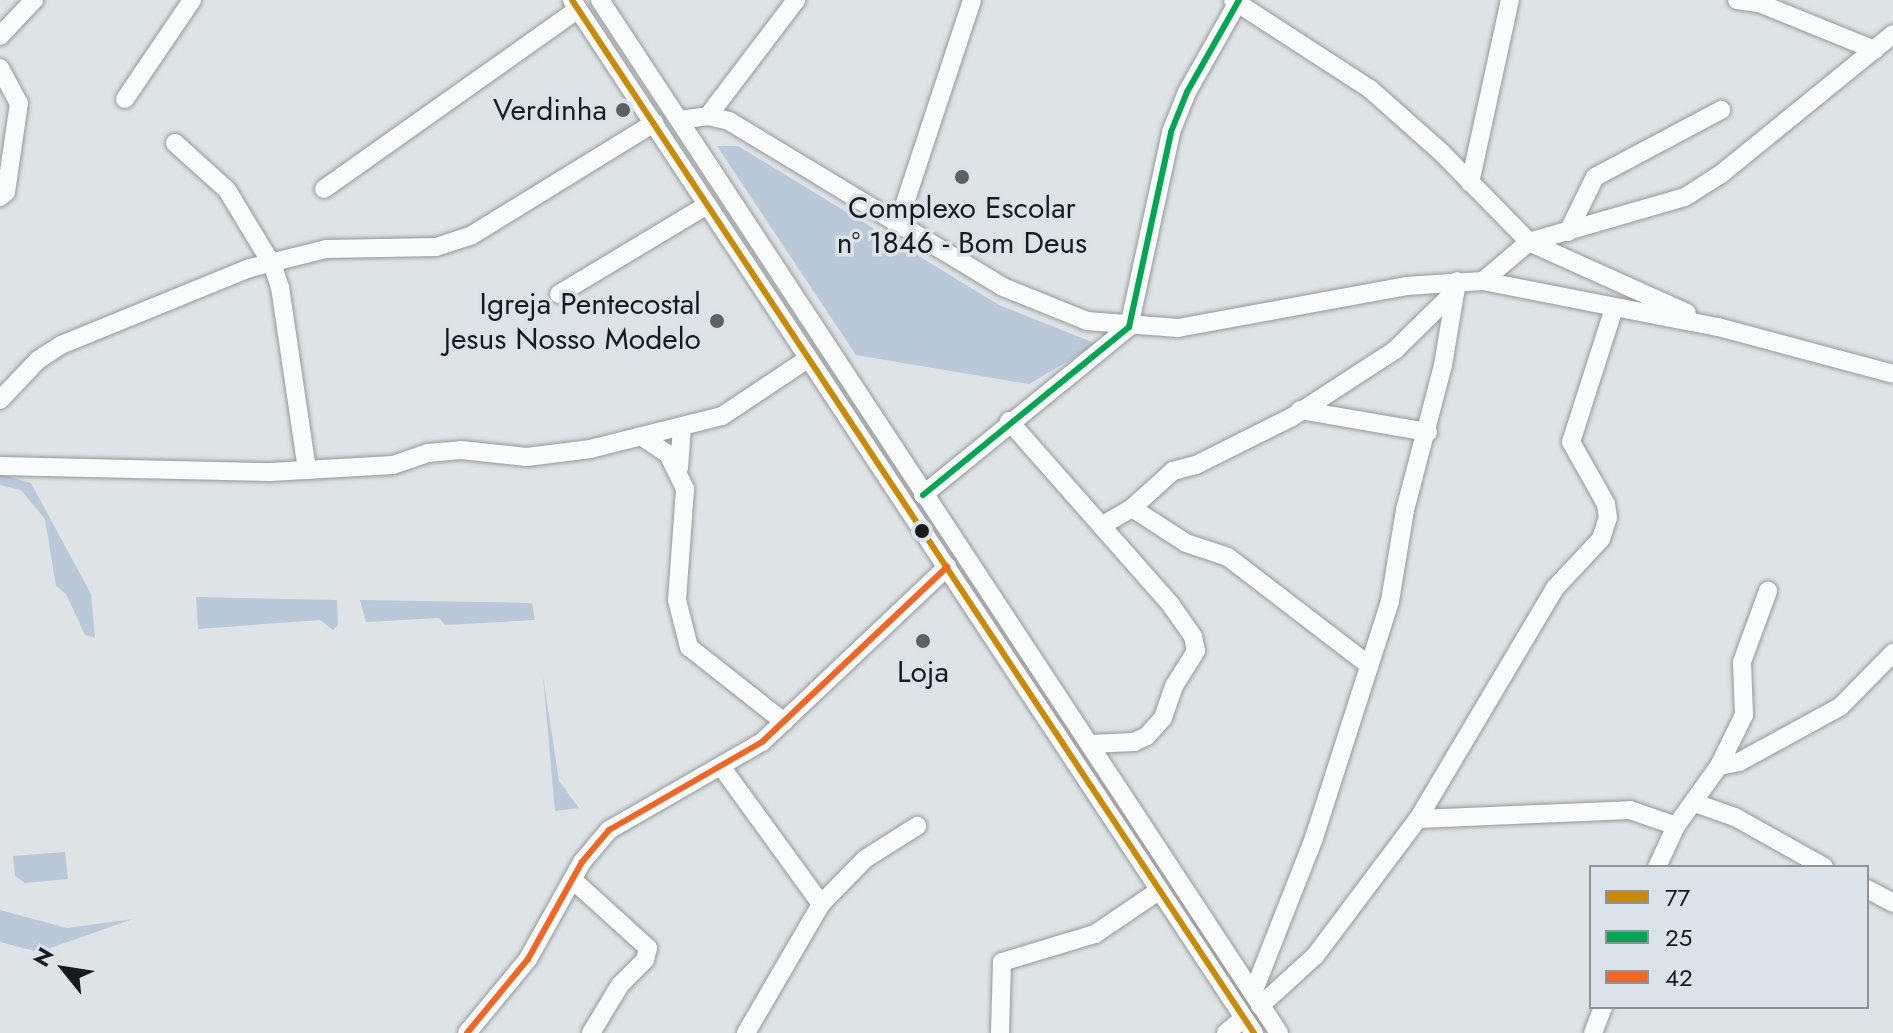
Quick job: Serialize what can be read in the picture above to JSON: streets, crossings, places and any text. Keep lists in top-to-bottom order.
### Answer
{
  "places": [
    "Verdinha",
    "Complexo Escolar nº 1846 - Bom Deus",
    "Igreja Pentecostal Jesus Nosso Modelo",
    "Loja"
  ],
  "lines": ["transit line 77", "transit line 25", "transit line 42"],
  "legend": ["77", "25", "42"],
  "north": "top left"
}
